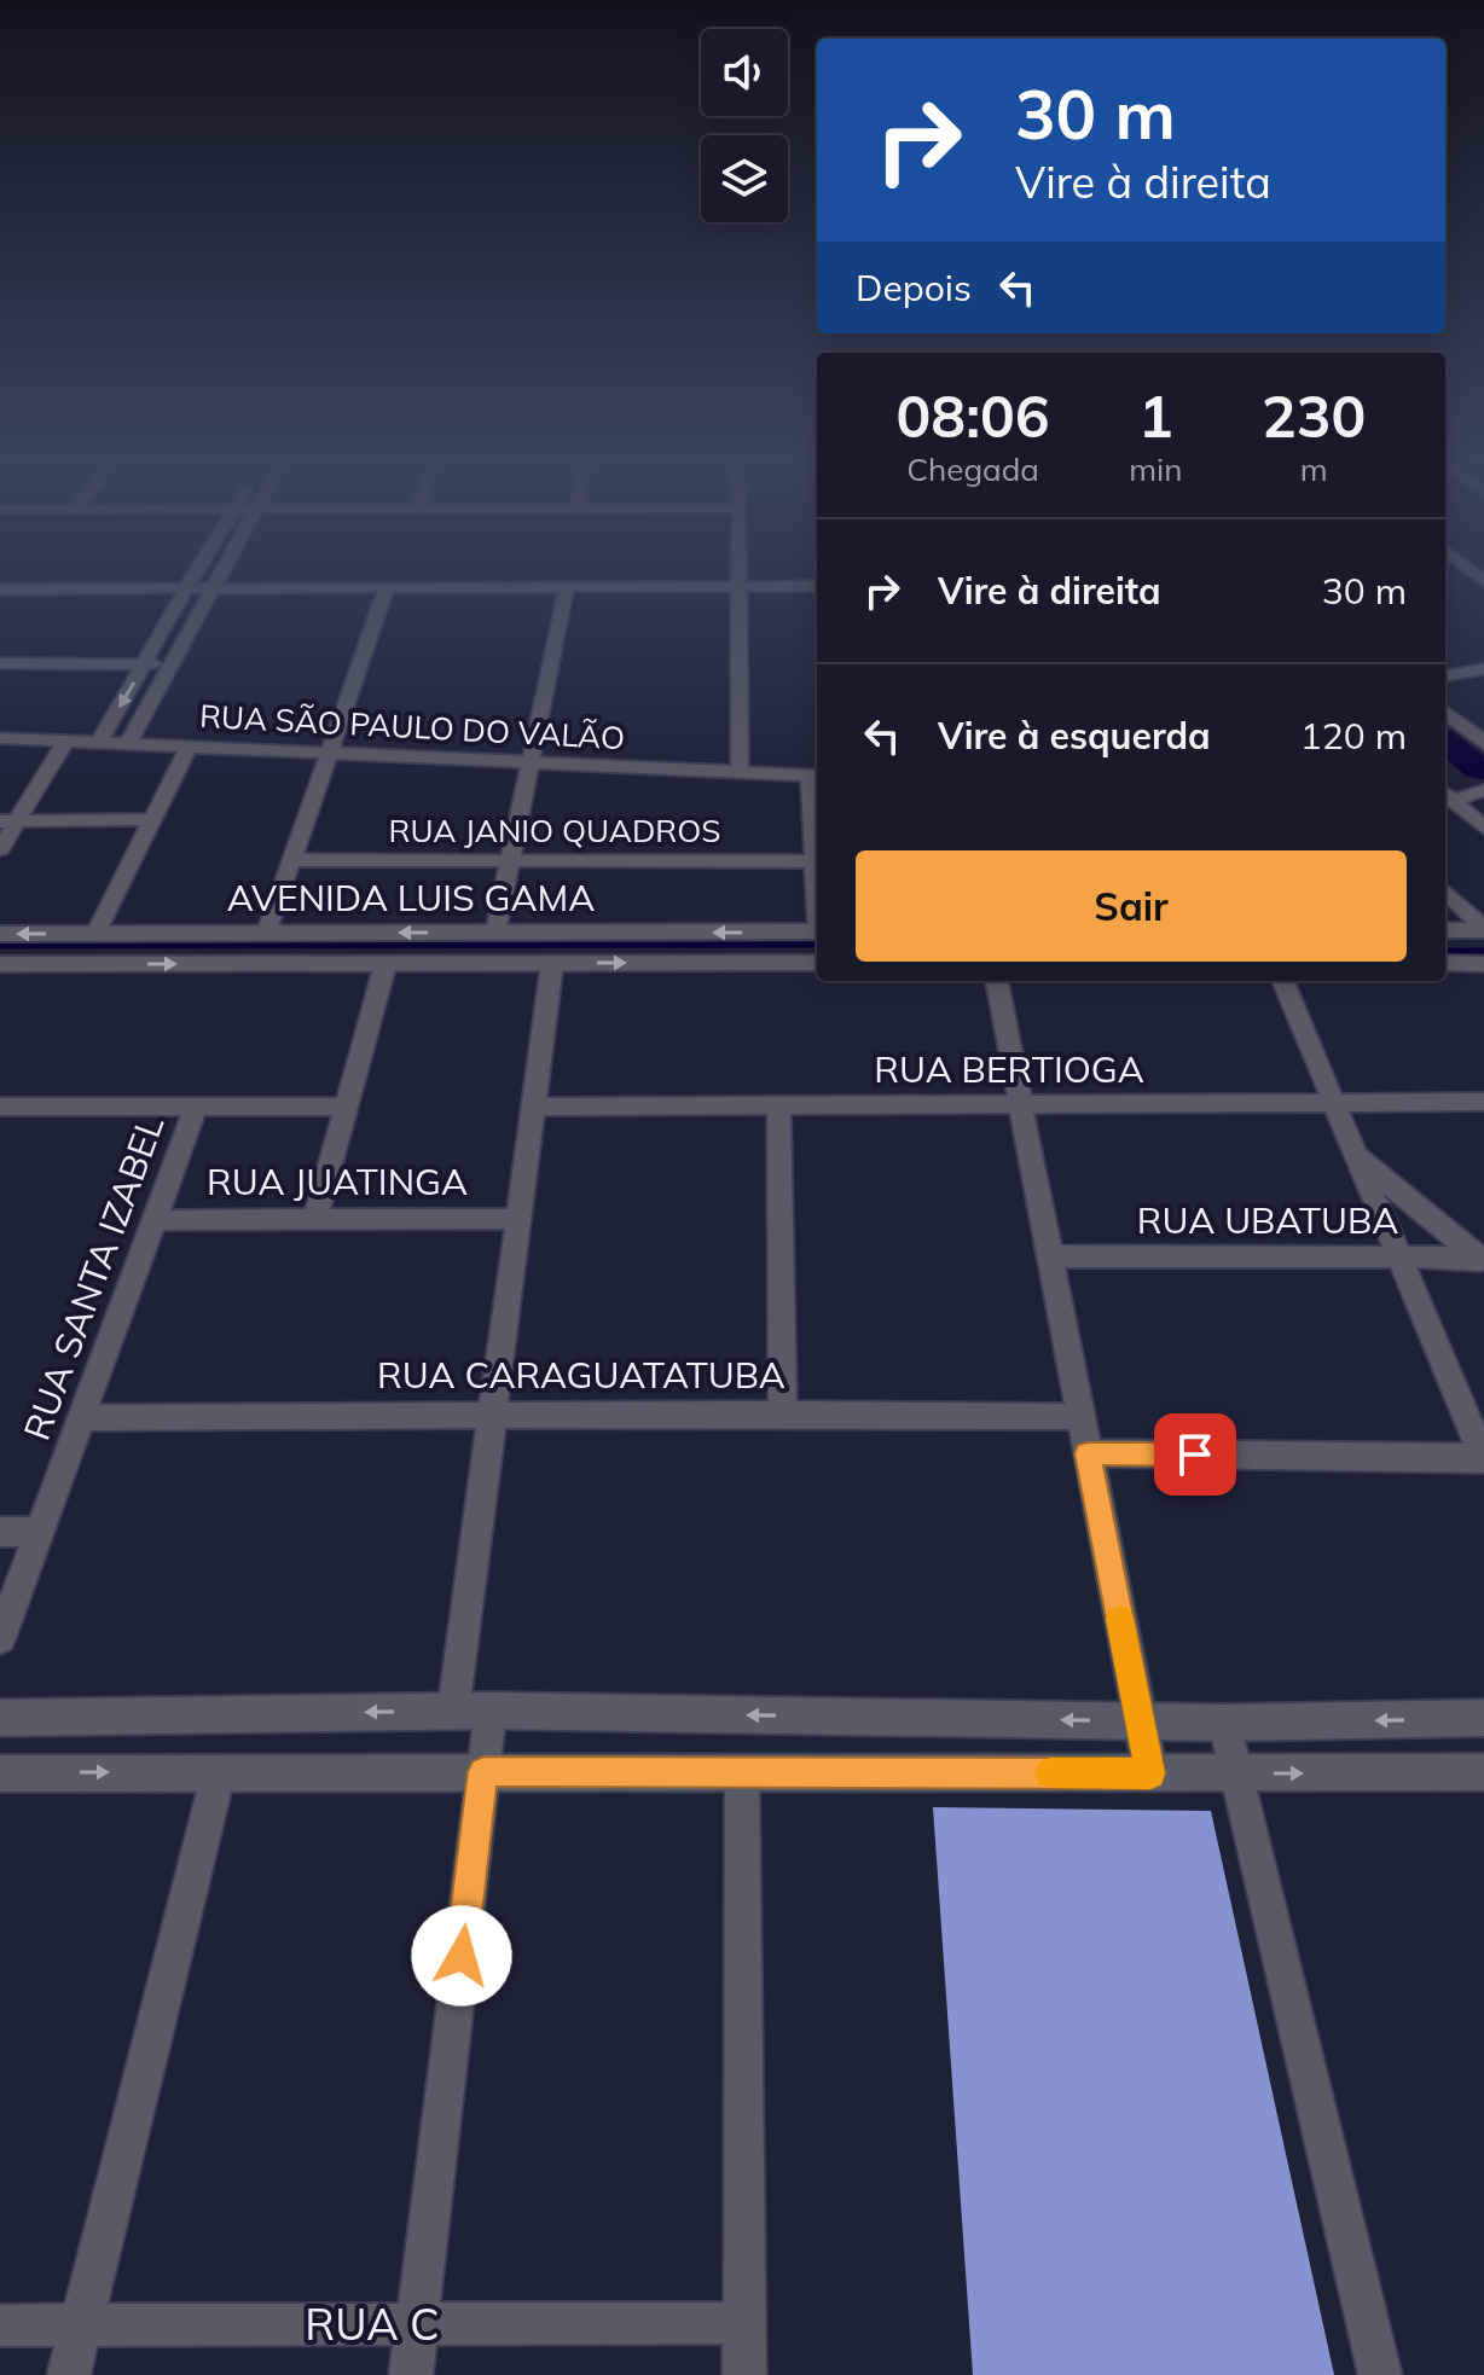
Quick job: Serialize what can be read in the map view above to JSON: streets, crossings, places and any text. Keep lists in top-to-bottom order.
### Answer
{
  "streets": {
    "street": [
      "RUA SÃO PAULO DO VALÃO",
      "RUA JANIO QUADROS",
      "AVENIDA LUIS GAMA",
      "RUA BERTIOGA",
      "RUA JUATINGA",
      "RUA UBATUBA",
      "RUA SANTA IZABEL",
      "RUA CARAGUATATUBA",
      "RUA C"
    ]
  },
  "crossings": [
    ["RUA JUATINGA", "RUA SANTA IZABEL"],
    ["RUA SANTA IZABEL", "RUA CARAGUATATUBA"]
  ],
  "page": {
    "turn": ["30 m", "Vire à direita"],
    "then": "Depois",
    "eta": [
      "08:06",
      "Chegada",
      "1",
      "min",
      "230",
      "m"
    ],
    "list": [
      {
        "name": "Vire à direita",
        "value": "30 m"
      },
      {
        "name": "Vire à esquerda",
        "value": "120 m"
      }
    ],
    "buttons": "Sair"
  }
}
